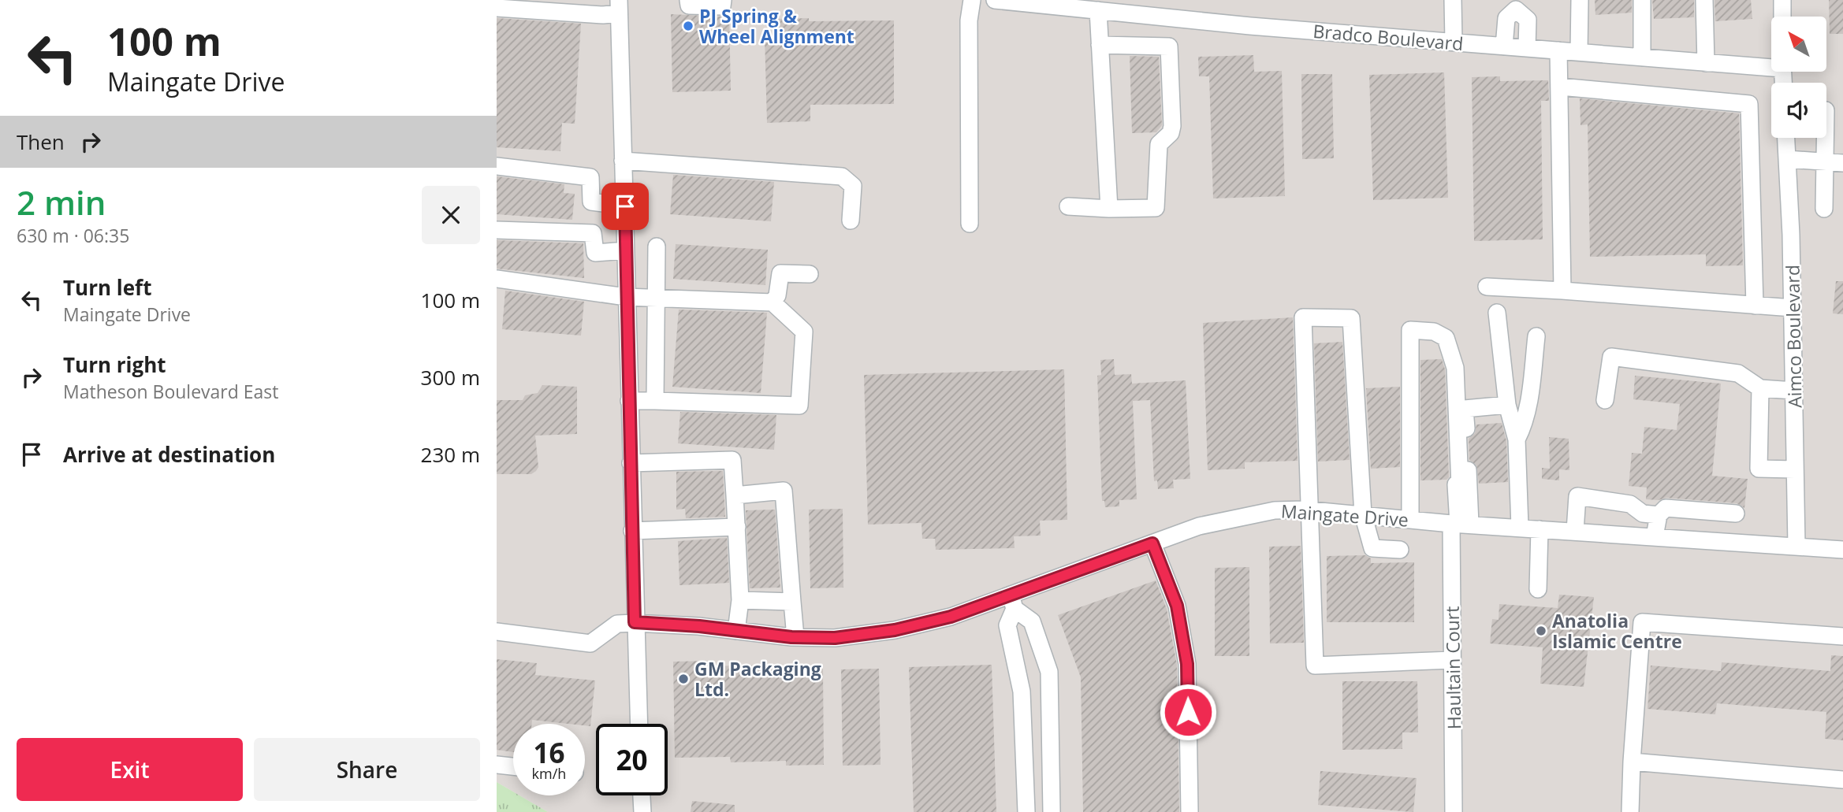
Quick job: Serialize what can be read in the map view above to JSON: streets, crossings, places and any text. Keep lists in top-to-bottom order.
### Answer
{
  "streets": {
    "street": [
      "Bradco Boulevard",
      "Aimco Boulevard",
      "Maingate Drive",
      "Haultain Court"
    ]
  },
  "crossings": [
    ["Aimco Boulevard", "Maingate Drive"],
    ["Maingate Drive", "Haultain Court"]
  ],
  "places": ["PJ Spring & Wheel Alignment", "Anatolia Islamic Centre", "GM Packaging Ltd."],
  "north": "top left",
  "page": {
    "turn": ["100 m", "Maingate Drive"],
    "then": "Then",
    "heading": ["2 min", "630 m · 06:35"],
    "list": [
      {
        "name": "Turn left",
        "note": "Maingate Drive",
        "value": "100 m"
      },
      {
        "name": "Turn right",
        "note": "Matheson Boulevard East",
        "value": "300 m"
      },
      {
        "name": "Arrive at destination",
        "value": "230 m"
      }
    ],
    "speed": "16 km/h",
    "limit": "20",
    "buttons": ["Exit", "Share"]
  }
}
